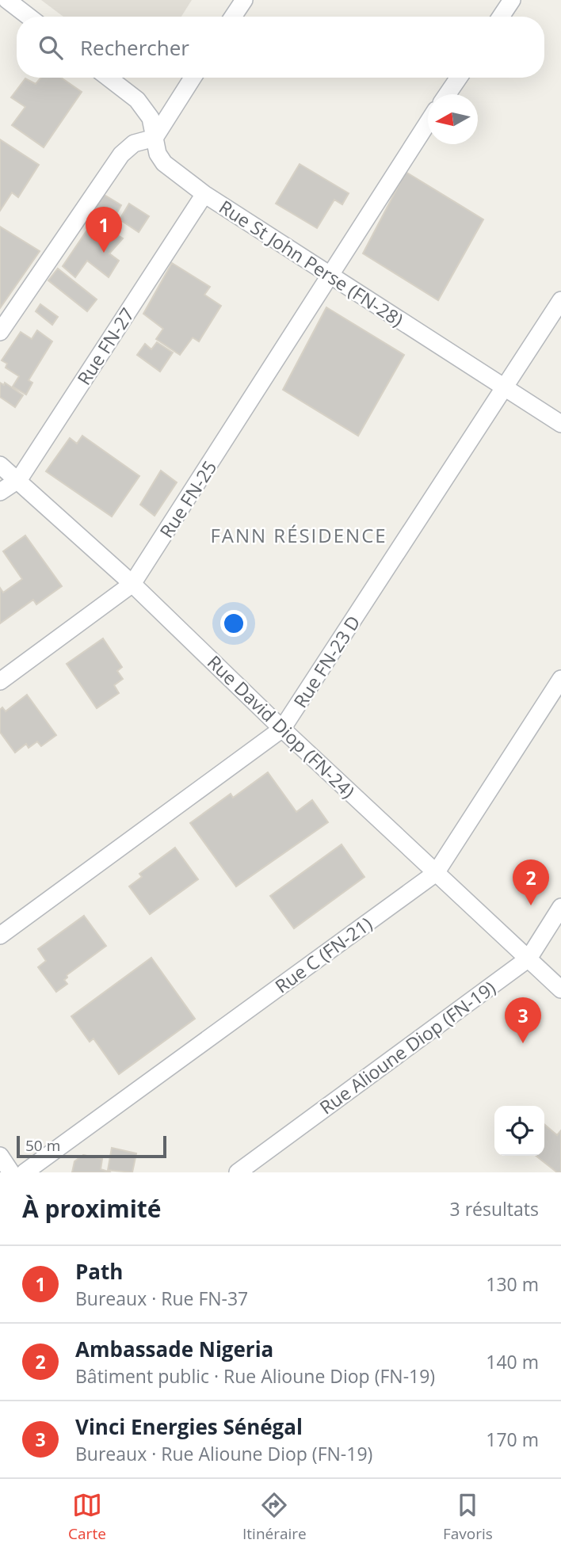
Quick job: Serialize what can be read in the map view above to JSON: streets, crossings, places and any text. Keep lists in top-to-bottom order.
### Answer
{
  "streets": {
    "street": [
      "Rue St John Perse (FN-28)",
      "Rue FN-27",
      "Rue FN-25",
      "Rue FN-23 D",
      "Rue David Diop (FN-24)",
      "Rue C (FN-21)",
      "Rue Alioune Diop (FN-19)"
    ]
  },
  "crossings": [
    ["Rue St John Perse (FN-28)", "Rue FN-27"],
    ["Rue St John Perse (FN-28)", "Rue FN-25"],
    ["Rue St John Perse (FN-28)", "Rue FN-23 D"],
    ["Rue FN-27", "Rue David Diop (FN-24)"],
    ["Rue FN-25", "Rue David Diop (FN-24)"],
    ["Rue FN-23 D", "Rue David Diop (FN-24)"],
    ["Rue David Diop (FN-24)", "Rue C (FN-21)"],
    ["Rue David Diop (FN-24)", "Rue Alioune Diop (FN-19)"]
  ],
  "districts": ["FANN RÉSIDENCE"],
  "scale_bar": "50 m",
  "north": "left",
  "page": {
    "search": "Rechercher",
    "pins": ["1", "2", "3"],
    "scale": "50 m",
    "heading": ["À proximité", "3 résultats"],
    "list": [
      {
        "mark": "1",
        "name": "Path",
        "note": "Bureaux · Rue FN-37",
        "value": "130 m"
      },
      {
        "mark": "2",
        "name": "Ambassade Nigeria",
        "note": "Bâtiment public · Rue Alioune Diop (FN-19)",
        "value": "140 m"
      },
      {
        "mark": "3",
        "name": "Vinci Energies Sénégal",
        "note": "Bureaux · Rue Alioune Diop (FN-19)",
        "value": "170 m"
      }
    ],
    "nav": ["Carte", "Itinéraire", "Favoris"]
  }
}
